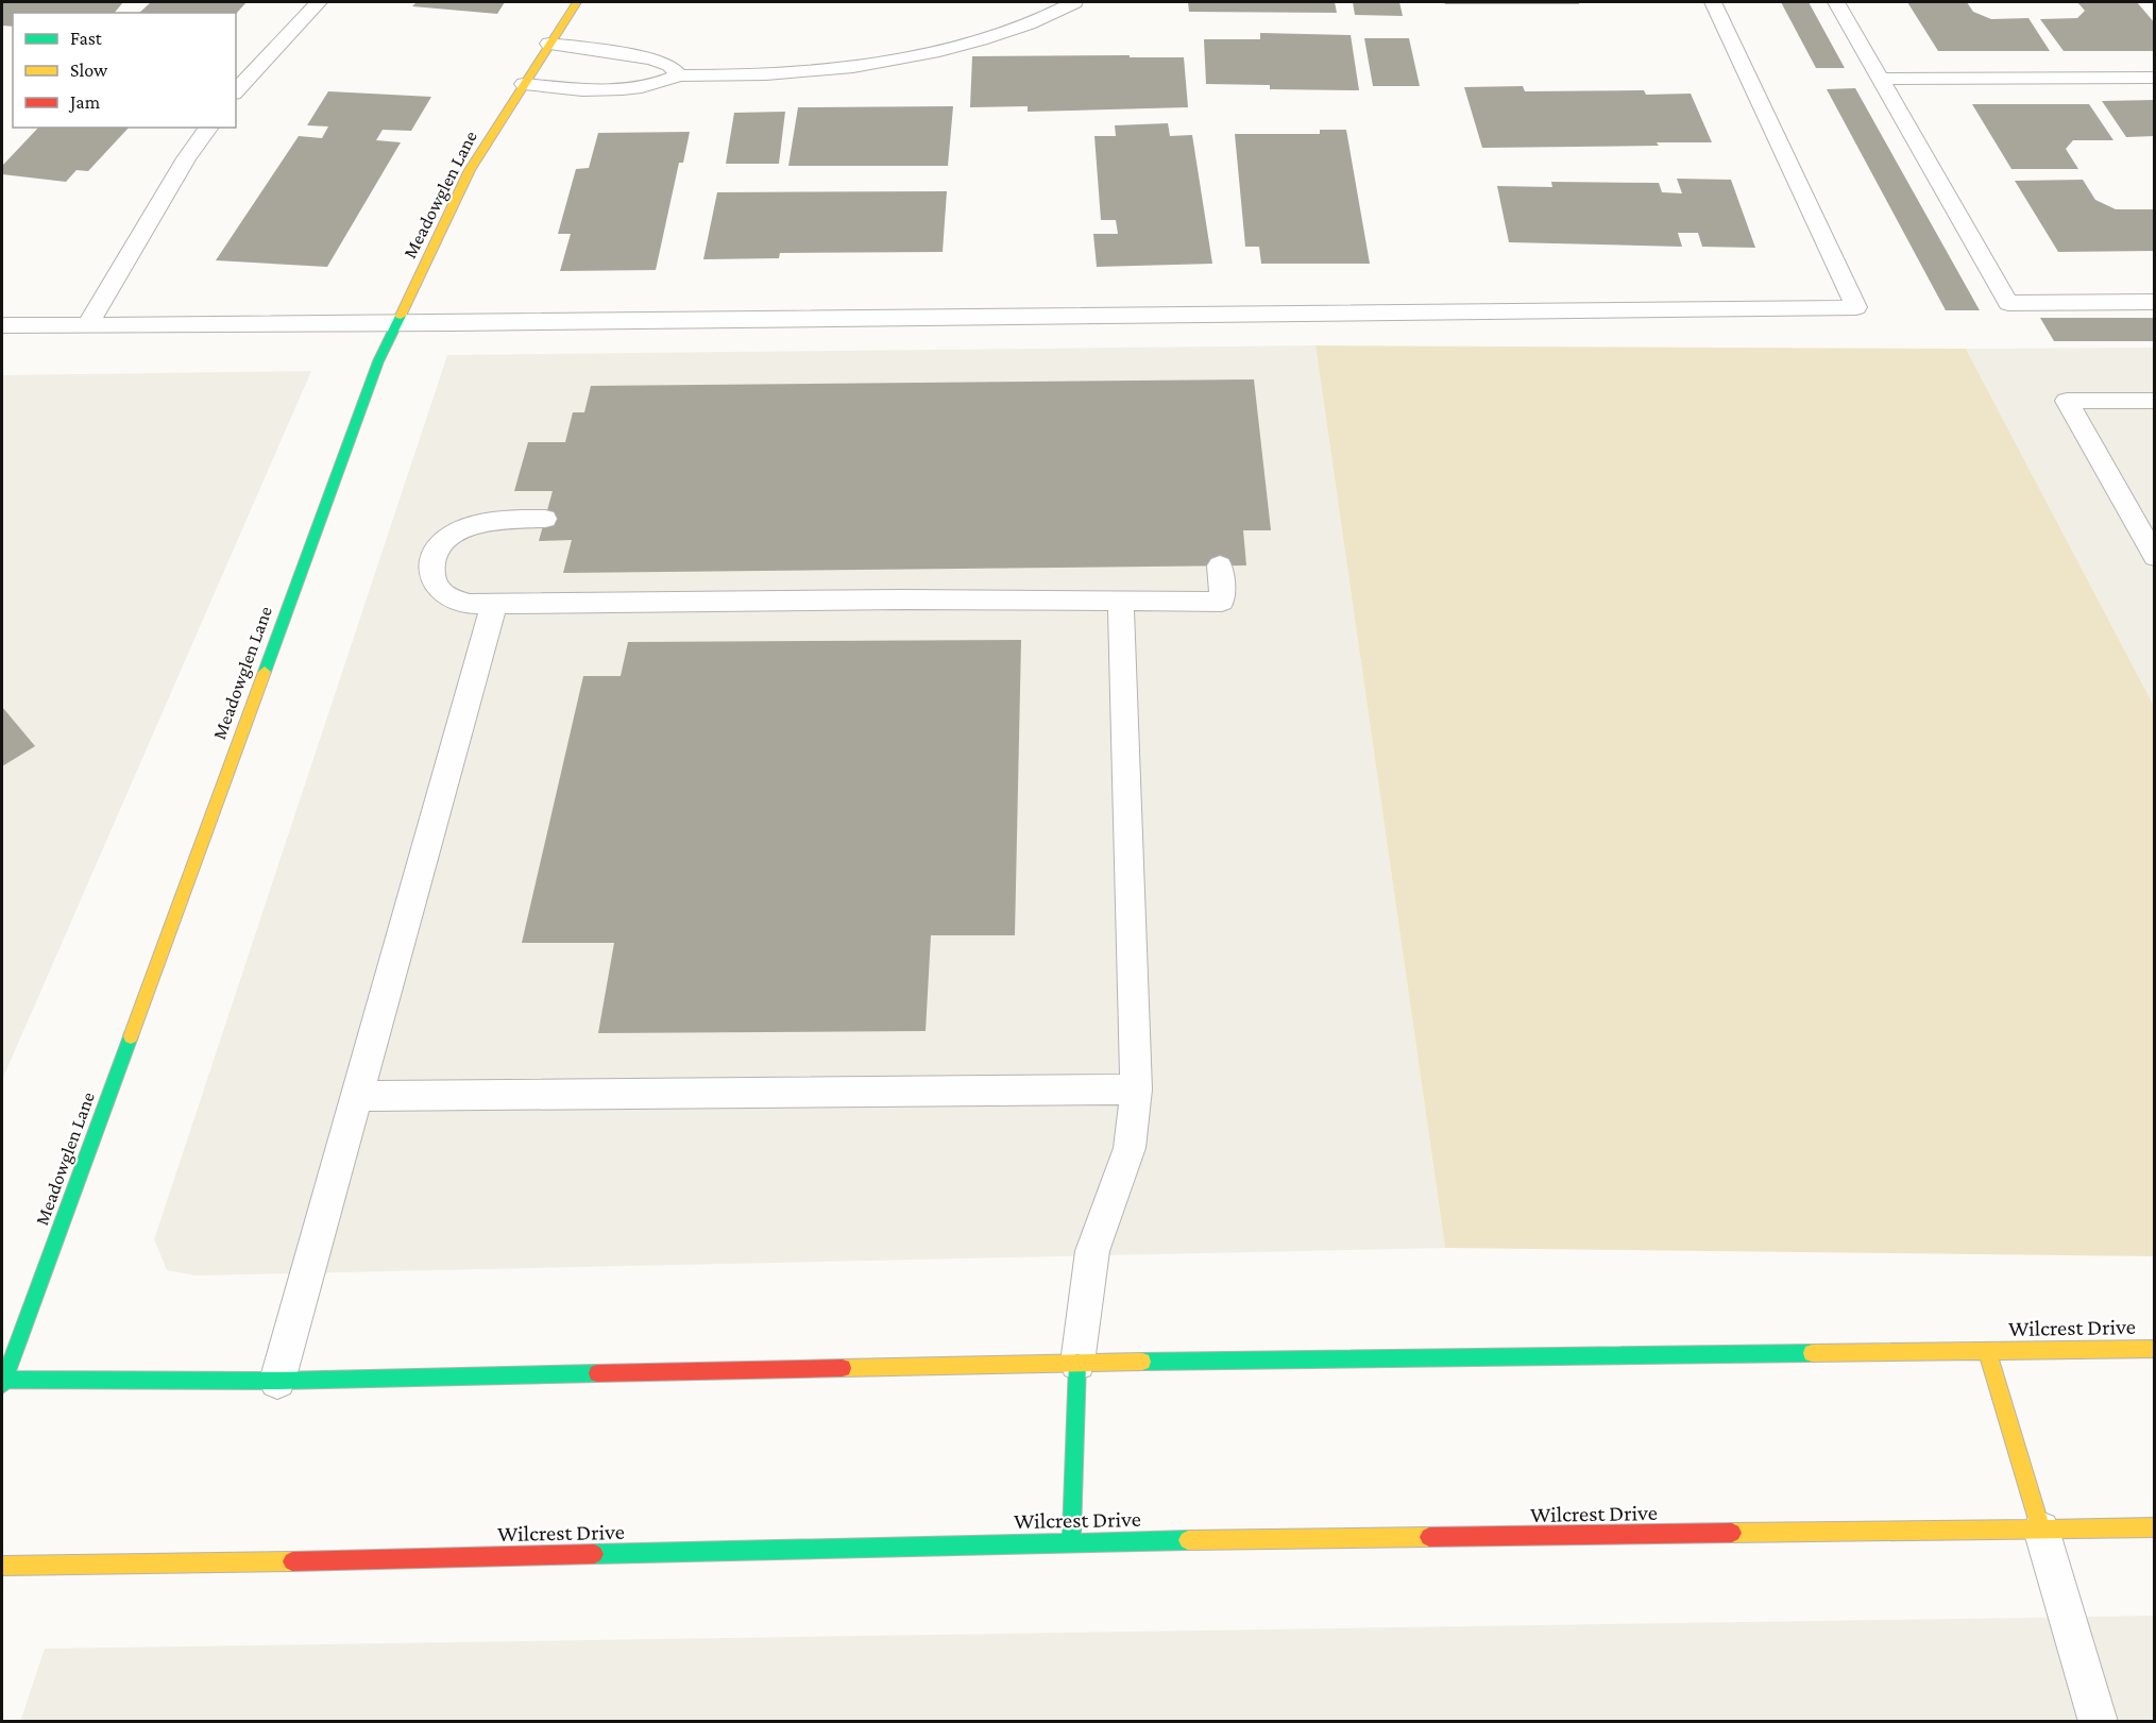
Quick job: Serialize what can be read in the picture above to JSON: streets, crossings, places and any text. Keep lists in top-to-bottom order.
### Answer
{
  "streets": {
    "main road": ["Meadowglen Lane", "Wilcrest Drive"]
  },
  "crossings": [
    ["Meadowglen Lane", "Wilcrest Drive"]
  ],
  "legend": ["Fast", "Slow", "Jam"]
}
